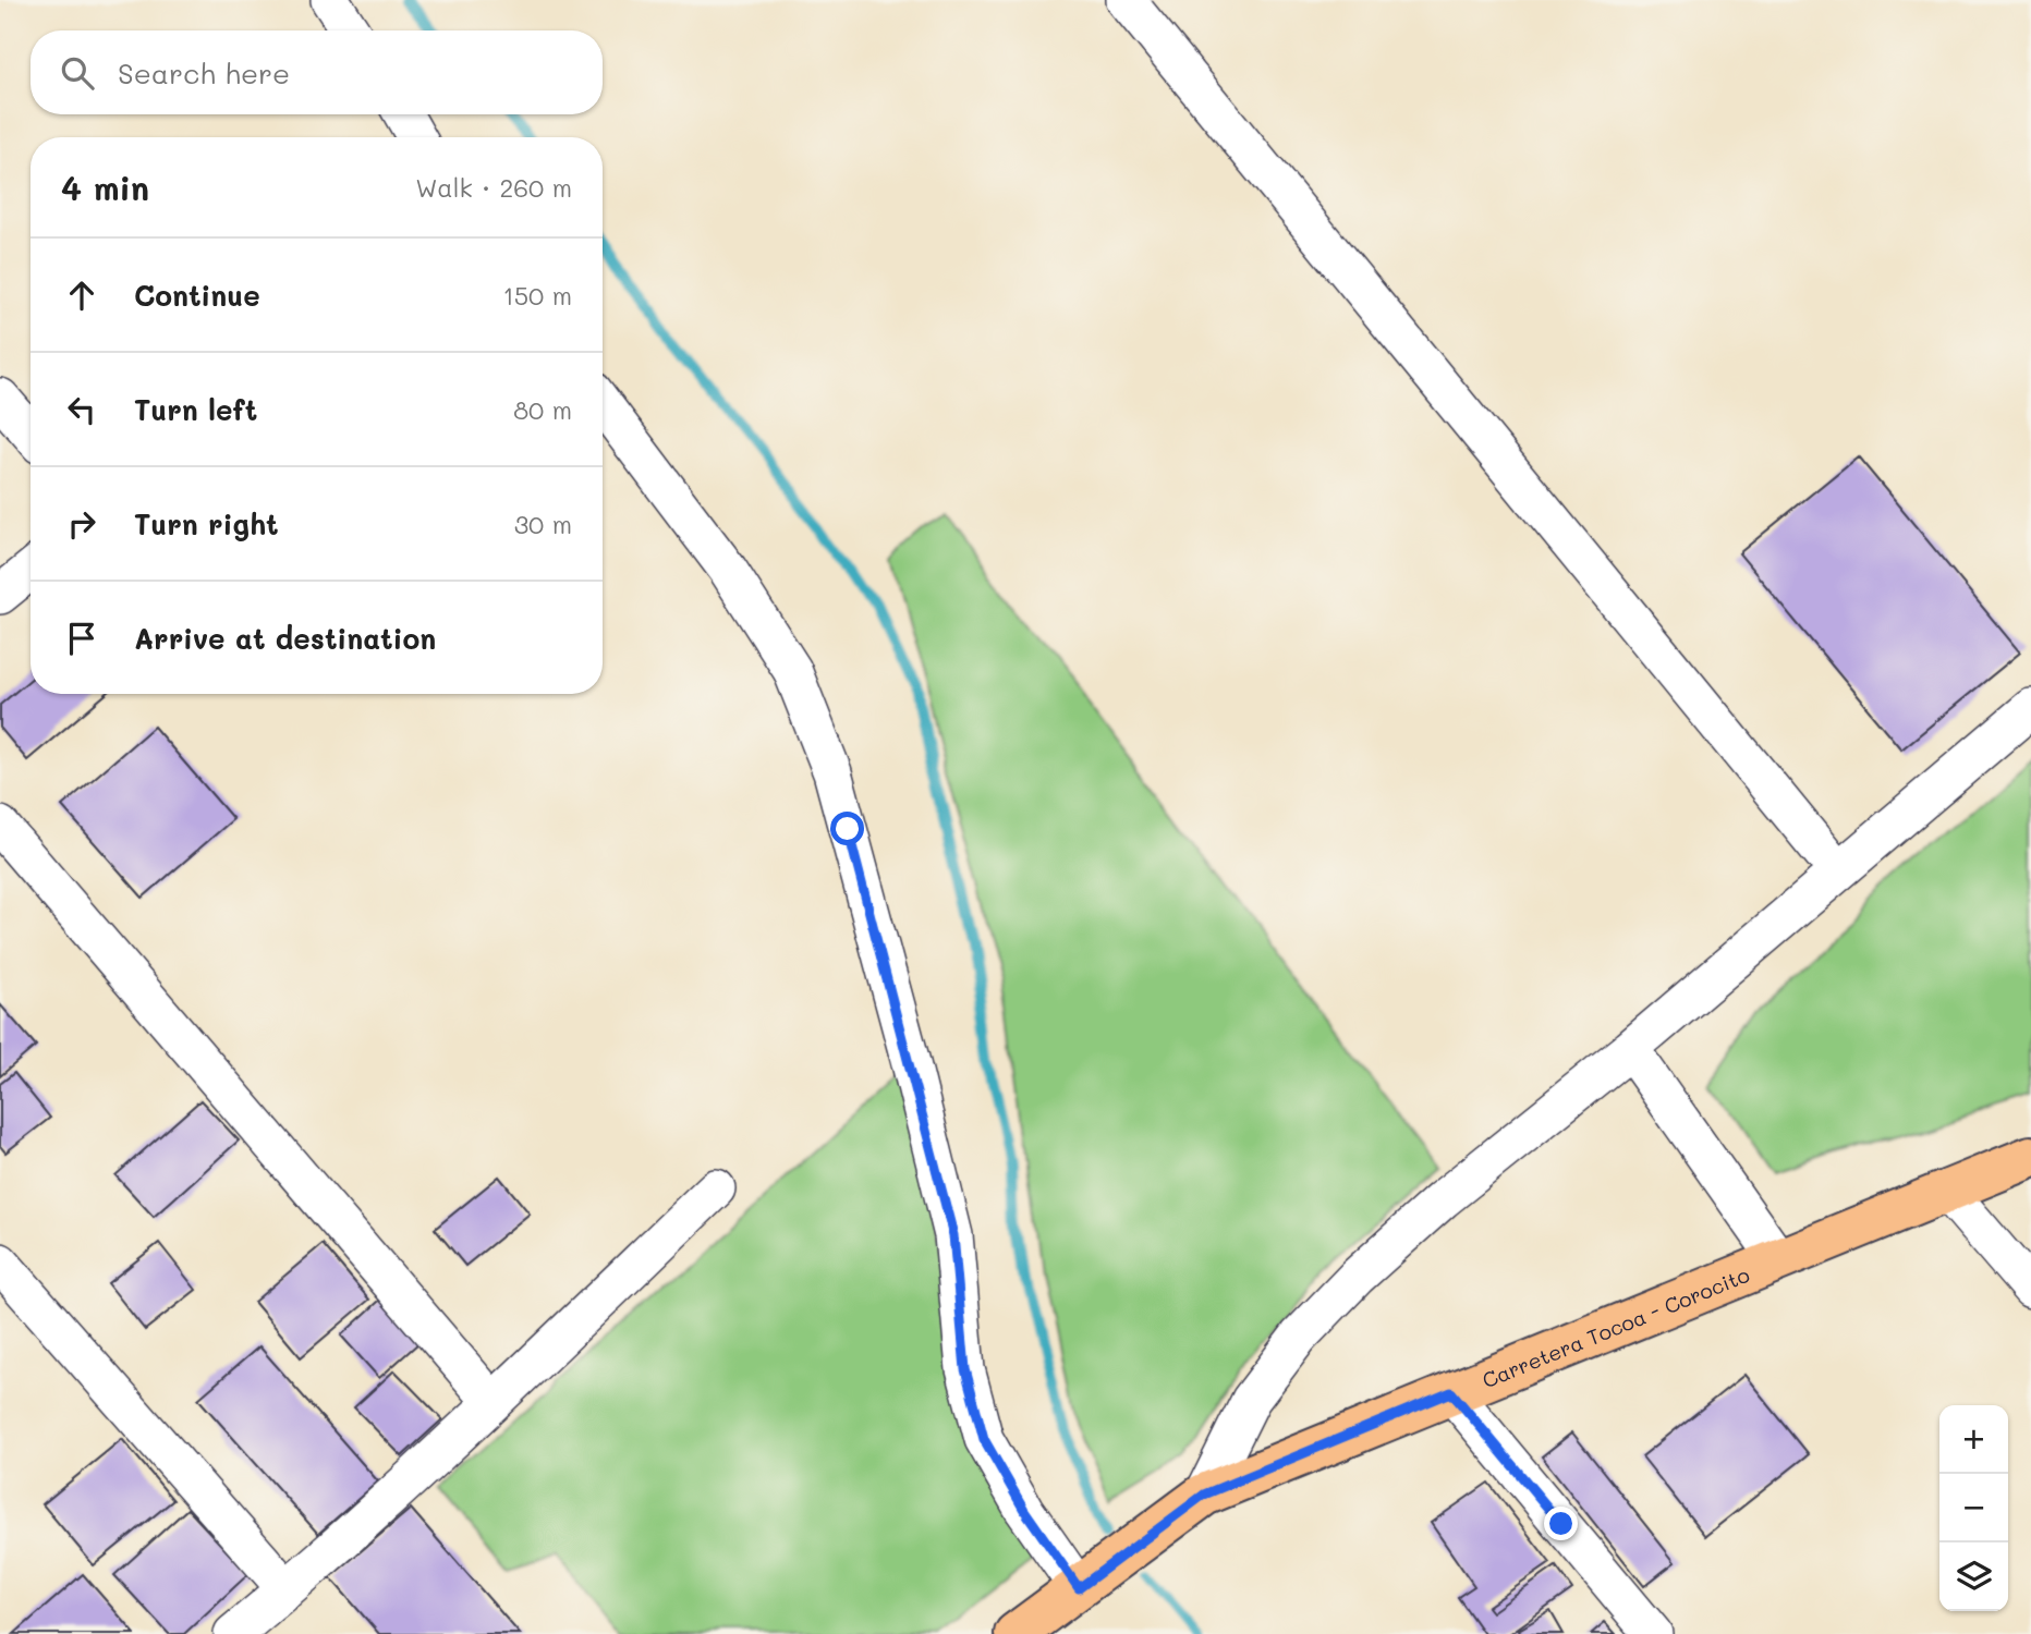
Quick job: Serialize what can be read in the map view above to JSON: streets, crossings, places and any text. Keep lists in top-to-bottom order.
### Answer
{
  "streets": {
    "main road": ["Carretera Tocoa - Corocito"]
  },
  "page": {
    "search": "Search here",
    "heading": ["4 min", "Walk · 260 m"],
    "list": [
      ["Continue", "150 m"],
      ["Turn left", "80 m"],
      ["Turn right", "30 m"],
      "Arrive at destination"
    ],
    "map_buttons": ["+", "−"]
  }
}
